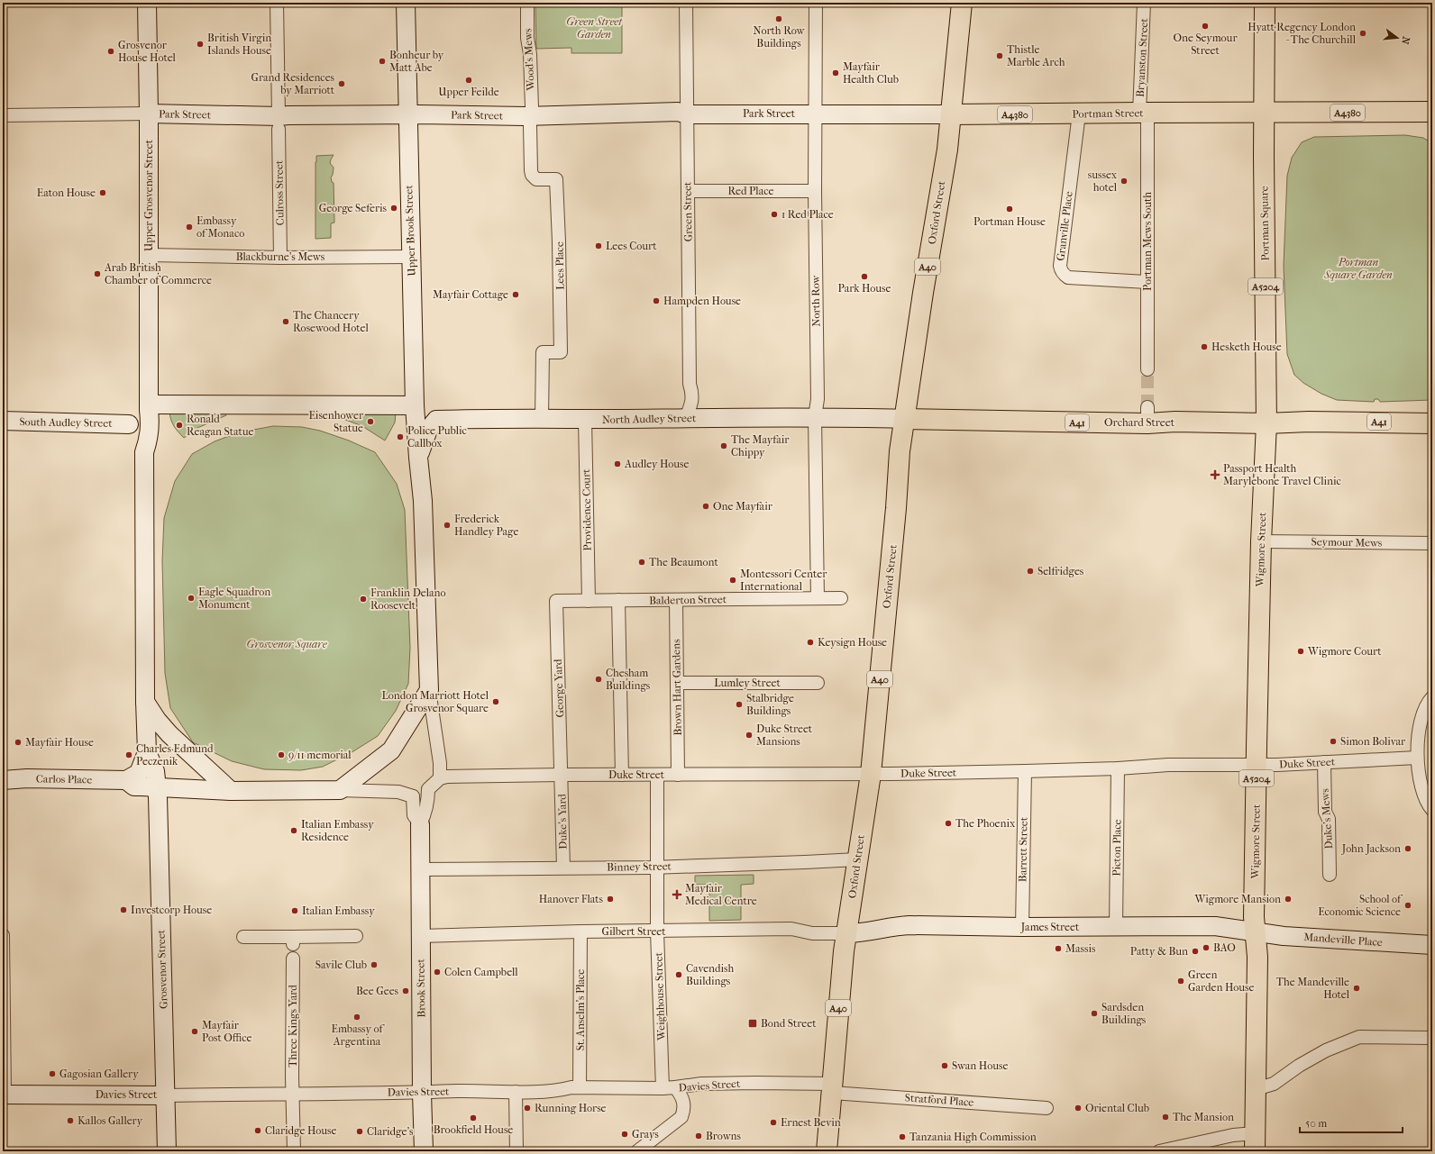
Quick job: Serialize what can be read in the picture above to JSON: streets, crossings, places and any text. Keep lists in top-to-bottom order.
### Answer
{
  "streets": {
    "main road": [
      "A4380",
      "Portman Street",
      "Oxford Street",
      "Portman Square",
      "A40",
      "A5204",
      "A41",
      "Orchard Street",
      "Wigmore Street"
    ],
    "street": [
      "Bryanston Street",
      "Wood's Mews",
      "Park Street",
      "Red Place",
      "Culross Street",
      "Upper Grosvenor Street",
      "Green Street",
      "Granville Place",
      "Upper Brook Street",
      "Portman Mews South",
      "Blackburne's Mews",
      "Lees Place",
      "North Row",
      "North Audley Street",
      "South Audley Street",
      "Providence Court",
      "Seymour Mews",
      "Balderton Street",
      "Lumley Street",
      "Brown Hart Gardens",
      "George Yard",
      "Duke Street",
      "Carlos Place",
      "Duke's Mews",
      "Duke's Yard",
      "Picton Place",
      "Barrett Street",
      "Binney Street",
      "James Street",
      "Gilbert Street",
      "Mandeville Place",
      "Grosvenor Street",
      "Brook Street",
      "Weighhouse Street",
      "St. Anselm's Place",
      "Three Kings Yard",
      "Davies Street",
      "Stratford Place"
    ]
  },
  "crossings": [
    ["Bryanston Street", "Portman Street"],
    ["Bryanston Street", "Portman Mews South"],
    ["Wood's Mews", "Park Street"],
    ["Wood's Mews", "Lees Place"],
    ["A4380", "Portman Street"],
    ["A4380", "Portman Square"],
    ["A4380", "A5204"],
    ["Park Street", "Portman Street"],
    ["Park Street", "Culross Street"],
    ["Park Street", "Upper Grosvenor Street"],
    ["Park Street", "Green Street"],
    ["Park Street", "Oxford Street"],
    ["Park Street", "Upper Brook Street"],
    ["Park Street", "Lees Place"],
    ["Park Street", "North Row"],
    ["Portman Street", "Oxford Street"],
    ["Portman Street", "Portman Square"],
    ["Portman Street", "Granville Place"],
    ["Portman Street", "Portman Mews South"],
    ["Portman Street", "A5204"],
    ["Red Place", "Green Street"],
    ["Red Place", "North Row"],
    ["Culross Street", "Blackburne's Mews"],
    ["Upper Grosvenor Street", "Blackburne's Mews"],
    ["Green Street", "North Audley Street"],
    ["Oxford Street", "North Audley Street"],
    ["Oxford Street", "Orchard Street"],
    ["Oxford Street", "Duke Street"],
    ["Oxford Street", "Binney Street"],
    ["Oxford Street", "James Street"],
    ["Oxford Street", "Gilbert Street"],
    ["Oxford Street", "Davies Street"],
    ["Oxford Street", "Stratford Place"],
    ["Portman Square", "A5204"],
    ["Portman Square", "A41"],
    ["Portman Square", "Orchard Street"],
    ["Portman Square", "Wigmore Street"],
    ["Granville Place", "Portman Mews South"],
    ["Upper Brook Street", "Blackburne's Mews"],
    ["Upper Brook Street", "North Audley Street"],
    ["Lees Place", "North Audley Street"],
    ["North Row", "North Audley Street"],
    ["North Row", "Balderton Street"],
    ["North Audley Street", "Orchard Street"],
    ["North Audley Street", "Providence Court"],
    ["A41", "Orchard Street"],
    ["A41", "Wigmore Street"],
    ["Orchard Street", "Wigmore Street"],
    ["Providence Court", "Balderton Street"],
    ["Seymour Mews", "Wigmore Street"],
    ["Wigmore Street", "Duke Street"],
    ["Wigmore Street", "James Street"],
    ["Wigmore Street", "Mandeville Place"],
    ["Balderton Street", "Brown Hart Gardens"],
    ["Balderton Street", "George Yard"],
    ["Lumley Street", "Brown Hart Gardens"],
    ["Brown Hart Gardens", "Duke Street"],
    ["George Yard", "Duke Street"],
    ["George Yard", "Duke's Yard"],
    ["Duke Street", "Duke's Mews"],
    ["Duke Street", "Duke's Yard"],
    ["Duke Street", "Picton Place"],
    ["Duke Street", "Barrett Street"],
    ["Duke Street", "Weighhouse Street"],
    ["Carlos Place", "Grosvenor Street"],
    ["Duke's Yard", "Binney Street"],
    ["Picton Place", "James Street"],
    ["Barrett Street", "James Street"],
    ["Binney Street", "Brook Street"],
    ["Binney Street", "Weighhouse Street"],
    ["James Street", "Gilbert Street"],
    ["James Street", "Mandeville Place"],
    ["Gilbert Street", "Brook Street"],
    ["Gilbert Street", "Weighhouse Street"],
    ["Gilbert Street", "St. Anselm's Place"],
    ["Grosvenor Street", "Davies Street"],
    ["Brook Street", "Davies Street"],
    ["Weighhouse Street", "Davies Street"],
    ["St. Anselm's Place", "Davies Street"],
    ["Three Kings Yard", "Davies Street"],
    ["Davies Street", "Stratford Place"]
  ],
  "parks": ["Green Street Garden", "Portman Square Garden", "Grosvenor Square"],
  "places": {
    "other": [
      "North Row Buildings",
      "One Seymour Street",
      "Hyatt Regency London - The Churchill",
      "British Virgin Islands House",
      "Grosvenor House Hotel",
      "Thistle Marble Arch",
      "Bonheur by Matt Abe",
      "Mayfair Health Club",
      "Upper Feilde",
      "Grand Residences by Marriott",
      "sussex hotel",
      "Eaton House",
      "George Seferis",
      "Portman House",
      "1 Red Place",
      "Embassy of Monaco",
      "Lees Court",
      "Arab British Chamber of Commerce",
      "Park House",
      "Mayfair Cottage",
      "Hampden House",
      "The Chancery Rosewood Hotel",
      "Hesketh House",
      "Eisenhower Statue",
      "Ronald Reagan Statue",
      "Police Public Callbox",
      "The Mayfair Chippy",
      "Audley House",
      "One Mayfair",
      "Frederick Handley Page",
      "The Beaumont",
      "Selfridges",
      "Montessori Center International",
      "Eagle Squadron Monument",
      "Franklin Delano Roosevelt",
      "Keysign House",
      "Wigmore Court",
      "Chesham Buildings",
      "London Marriott Hotel Grosvenor Square",
      "Stalbridge Buildings",
      "Duke Street Mansions",
      "Simon Bolivar",
      "Mayfair House",
      "Charles Edmund Peczenik",
      "9/11 memorial",
      "The Phoenix",
      "Italian Embassy Residence",
      "John Jackson",
      "Hanover Flats",
      "Wigmore Mansion",
      "School of Economic Science",
      "Investcorp House",
      "Italian Embassy",
      "BAO",
      "Massis",
      "Patty & Bun",
      "Savile Club",
      "Colen Campbell",
      "Cavendish Buildings",
      "Green Garden House",
      "The Mandeville Hotel",
      "Bee Gees",
      "Sardsden Buildings",
      "Embassy of Argentina",
      "Mayfair Post Office",
      "Swan House",
      "Gagosian Gallery",
      "Running Horse",
      "Oriental Club",
      "The Mansion",
      "Brookfield House",
      "Kallos Gallery",
      "Ernest Bevin",
      "Claridge House",
      "Claridge's",
      "Grays",
      "Browns",
      "Tanzania High Commission"
    ],
    "health": ["Passport Health Marylebone Travel Clinic", "Mayfair Medical Centre"],
    "transit": ["Bond Street"]
  },
  "scale_bar": "50 m",
  "north": "right"
}
